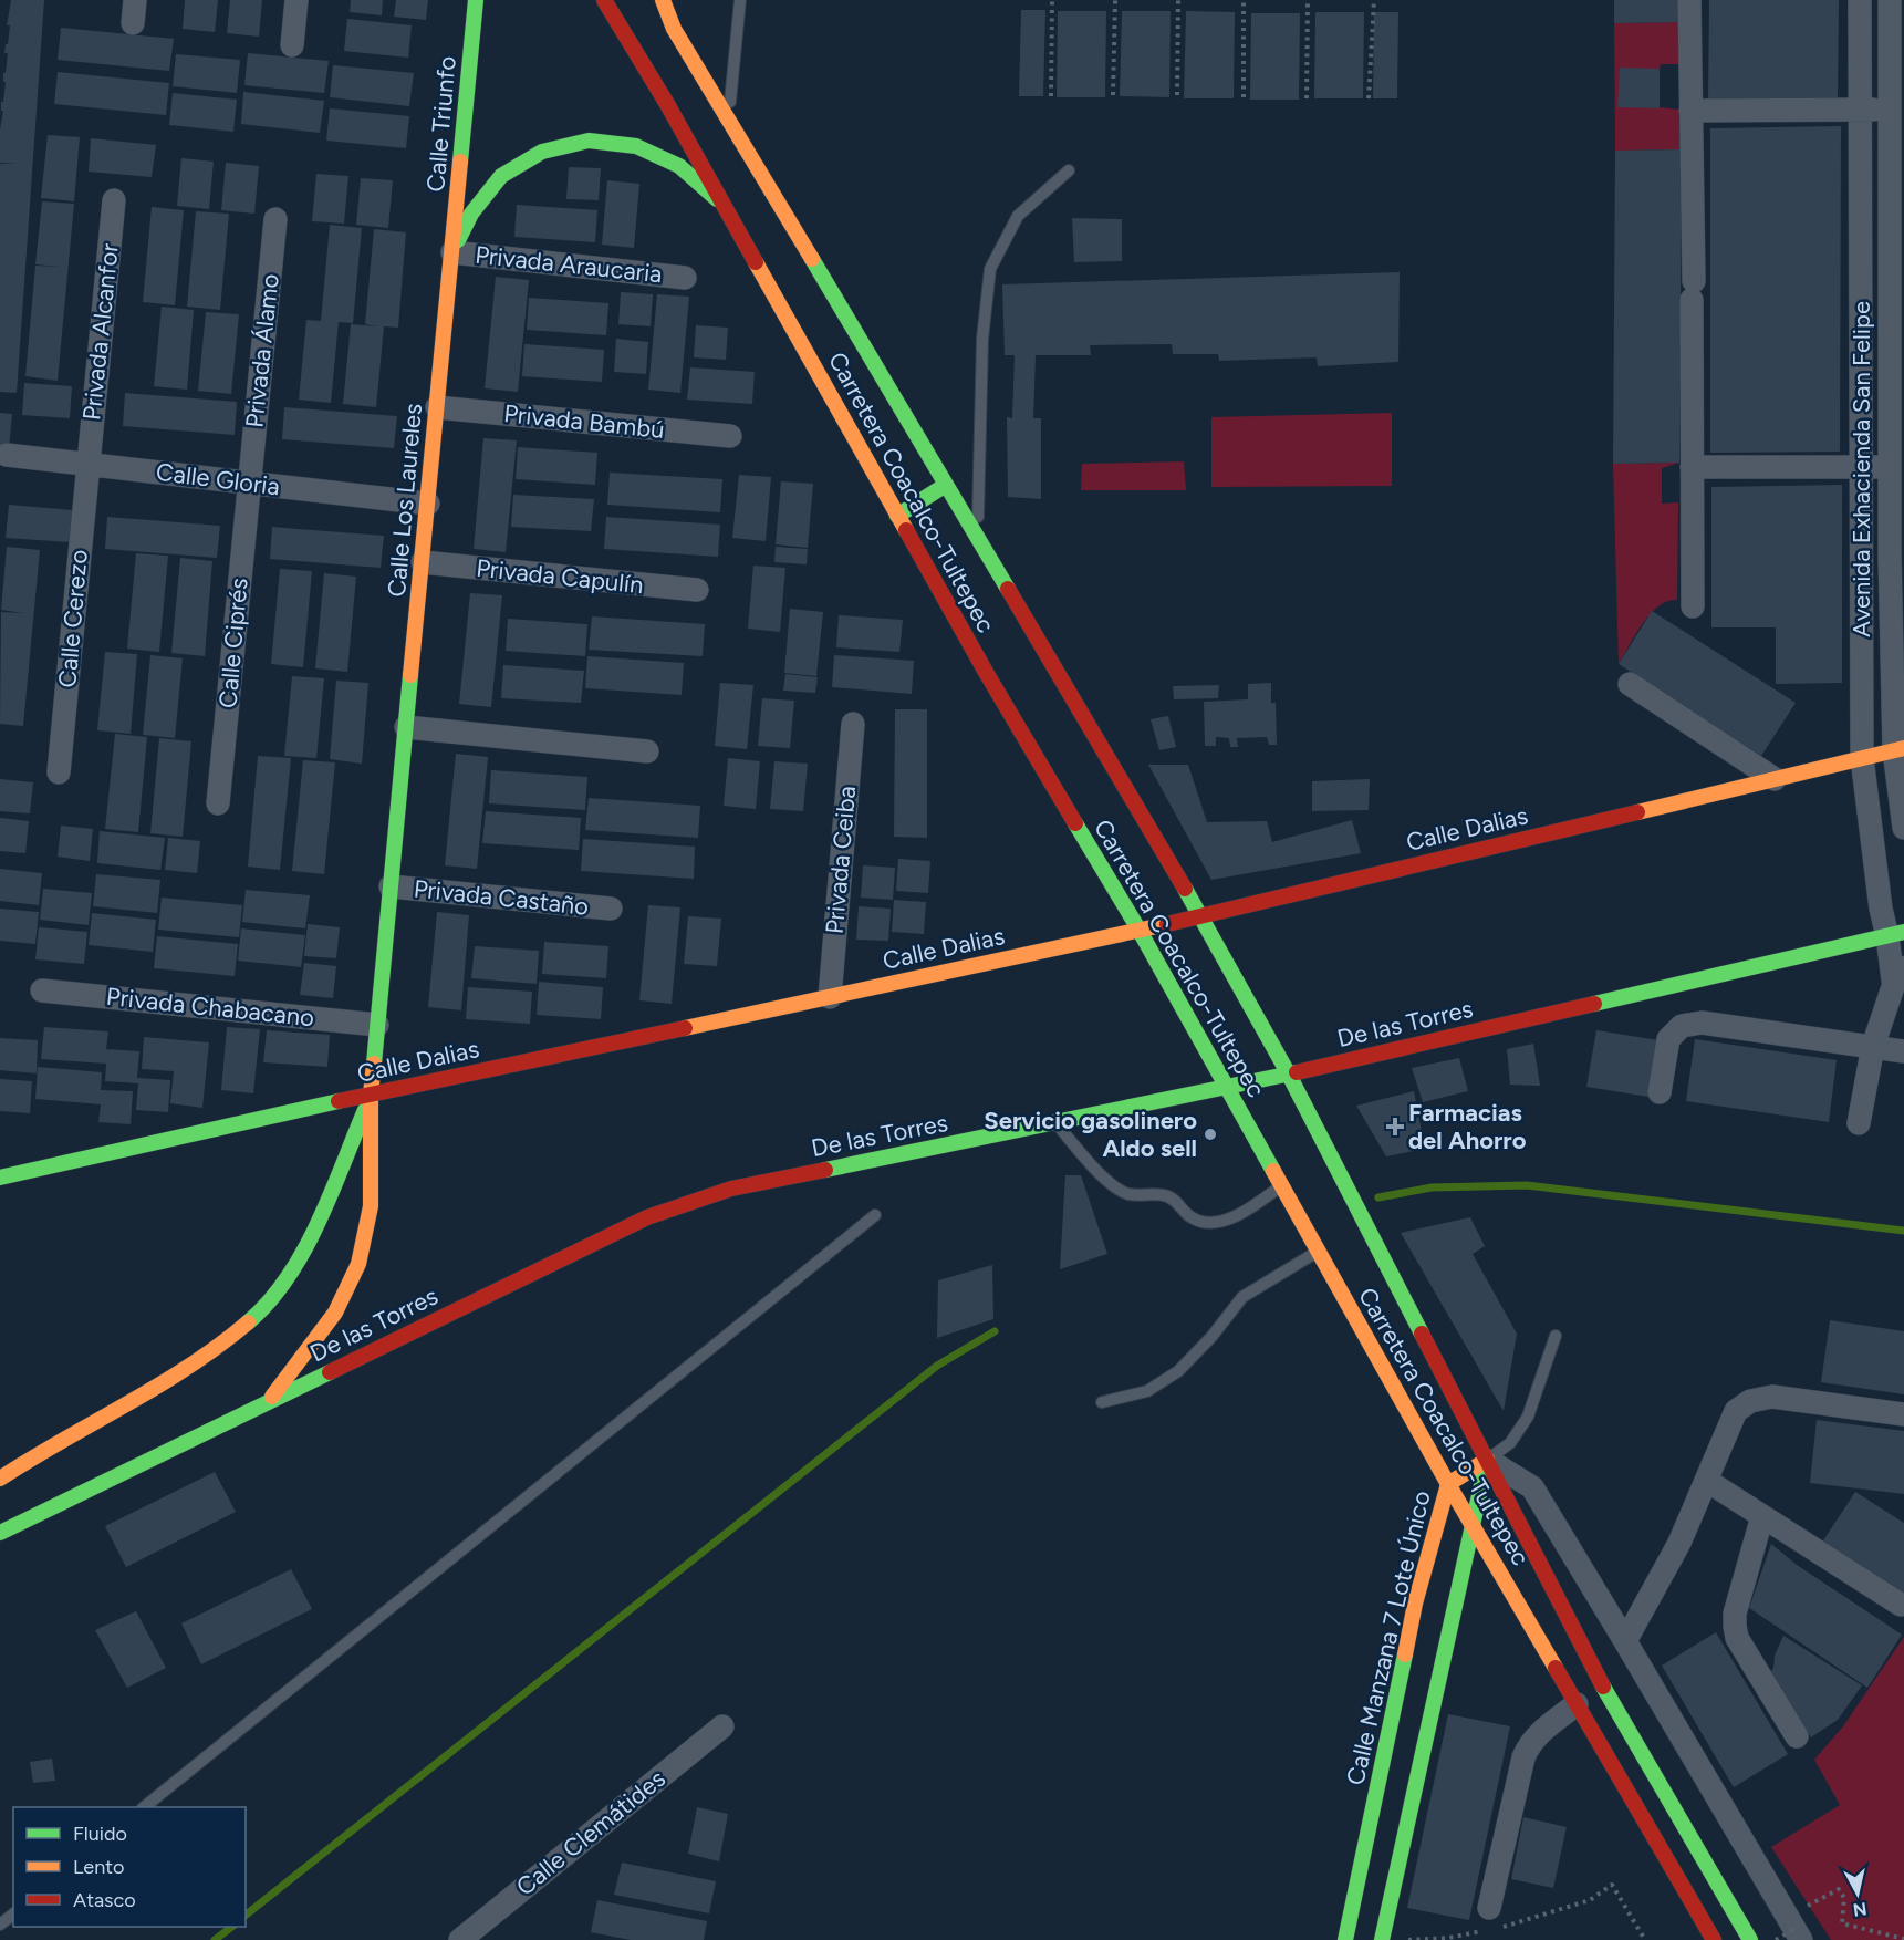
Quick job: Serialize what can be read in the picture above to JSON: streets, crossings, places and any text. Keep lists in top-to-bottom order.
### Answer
{
  "streets": {
    "main road": [
      "Calle Triunfo",
      "Carretera Coacalco-Tultepec",
      "Calle Los Laureles",
      "Calle Dalias",
      "De las Torres",
      "Calle Manzana 7 Lote Único"
    ],
    "street": [
      "Privada Araucaria",
      "Privada Alcanfor",
      "Privada Álamo",
      "Privada Bambú",
      "Avenida Exhacienda San Felipe",
      "Calle Gloria",
      "Privada Capulín",
      "Calle Cerezo",
      "Calle Ciprés",
      "Privada Ceiba",
      "Privada Castaño",
      "Privada Chabacano",
      "Calle Clemátides"
    ]
  },
  "crossings": [
    ["Calle Triunfo", "Privada Araucaria"],
    ["Calle Triunfo", "Calle Los Laureles"],
    ["Privada Araucaria", "Calle Los Laureles"],
    ["Privada Alcanfor", "Calle Gloria"],
    ["Privada Alcanfor", "Calle Cerezo"],
    ["Privada Álamo", "Calle Gloria"],
    ["Privada Álamo", "Calle Ciprés"],
    ["Privada Bambú", "Calle Los Laureles"],
    ["Avenida Exhacienda San Felipe", "Calle Dalias"],
    ["Avenida Exhacienda San Felipe", "De las Torres"],
    ["Calle Gloria", "Calle Los Laureles"],
    ["Calle Gloria", "Calle Cerezo"],
    ["Calle Gloria", "Calle Ciprés"],
    ["Carretera Coacalco-Tultepec", "Calle Los Laureles"],
    ["Carretera Coacalco-Tultepec", "Calle Dalias"],
    ["Carretera Coacalco-Tultepec", "De las Torres"],
    ["Carretera Coacalco-Tultepec", "Calle Manzana 7 Lote Único"],
    ["Calle Los Laureles", "Privada Capulín"],
    ["Calle Los Laureles", "Calle Dalias"],
    ["Calle Los Laureles", "Privada Castaño"],
    ["Calle Los Laureles", "Privada Chabacano"],
    ["Calle Dalias", "Privada Ceiba"]
  ],
  "places": {
    "health": ["Farmacias del Ahorro"],
    "other": ["Servicio gasolinero Aldo sell"]
  },
  "legend": ["Fluido", "Lento", "Atasco"],
  "north": "bottom"
}
